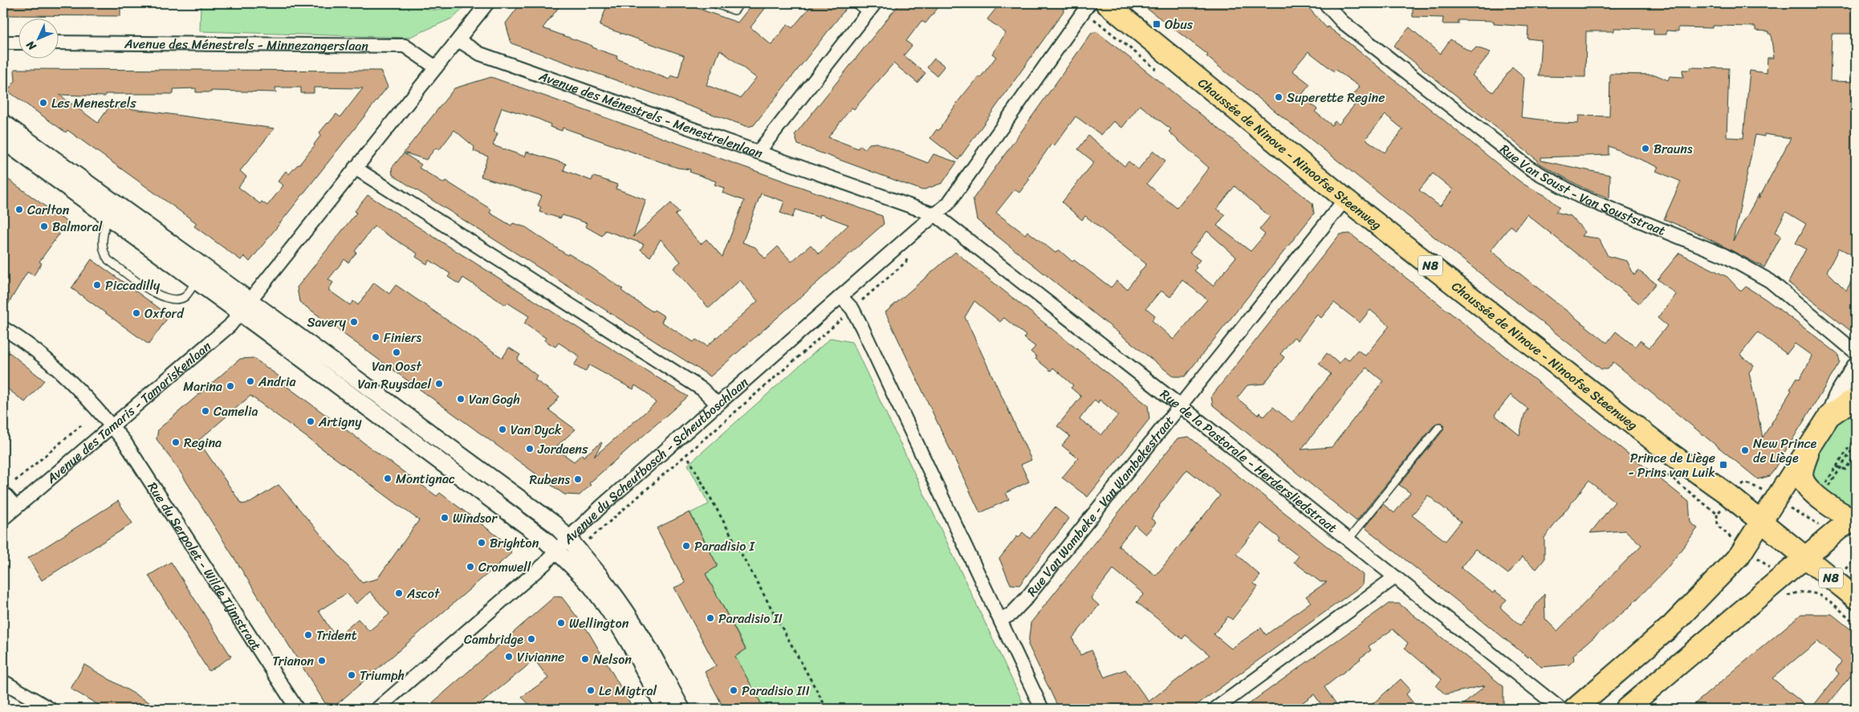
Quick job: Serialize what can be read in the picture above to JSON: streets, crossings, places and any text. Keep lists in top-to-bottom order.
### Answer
{
  "streets": {
    "main road": ["Chaussée de Ninove - Ninoofse Steenweg", "N8"],
    "street": [
      "Avenue des Ménestrels - Minnezangerslaan",
      "Avenue des Ménestrels - Menestrelenlaan",
      "Rue Van Soust - Van Souststraat",
      "Avenue des Tamaris - Tamariskenlaan",
      "Avenue du Scheutbosch - Scheutboschlaan",
      "Rue de la Pastorale - Herdersliedstraat",
      "Rue Van Wambeke - Van Wambekestraat",
      "Rue du Serpolet - Wilde Tijmstraat"
    ]
  },
  "crossings": [
    ["Avenue des Ménestrels - Minnezangerslaan", "Avenue des Tamaris - Tamariskenlaan"],
    ["Avenue des Ménestrels - Menestrelenlaan", "Avenue des Tamaris - Tamariskenlaan"],
    ["Avenue des Ménestrels - Menestrelenlaan", "Avenue du Scheutbosch - Scheutboschlaan"],
    ["Avenue des Ménestrels - Menestrelenlaan", "Rue de la Pastorale - Herdersliedstraat"],
    ["Chaussée de Ninove - Ninoofse Steenweg", "Rue Van Wambeke - Van Wambekestraat"],
    ["Avenue des Tamaris - Tamariskenlaan", "Rue du Serpolet - Wilde Tijmstraat"],
    ["Avenue du Scheutbosch - Scheutboschlaan", "Rue de la Pastorale - Herdersliedstraat"],
    ["Rue de la Pastorale - Herdersliedstraat", "Rue Van Wambeke - Van Wambekestraat"]
  ],
  "places": {
    "transit": ["Obus", "Prince de Liège - Prins van Luik"],
    "other": [
      "Superette Regine",
      "Les Menestrels",
      "Brauns",
      "Carlton",
      "Balmoral",
      "Piccadilly",
      "Oxford",
      "Savery",
      "Finiers",
      "Van Oost",
      "Andria",
      "Van Ruysdael",
      "Marina",
      "Van Gogh",
      "Camelia",
      "Artigny",
      "Van Dyck",
      "Regina",
      "Jordaens",
      "New Prince de Liège",
      "Montignac",
      "Rubens",
      "Windsor",
      "Brighton",
      "Paradisio I",
      "Cromwell",
      "Ascot",
      "Paradisio II",
      "Wellington",
      "Trident",
      "Cambridge",
      "Vivianne",
      "Nelson",
      "Trianon",
      "Triumph",
      "Le Migtral",
      "Paradisio III"
    ]
  },
  "north": "bottom left"
}
